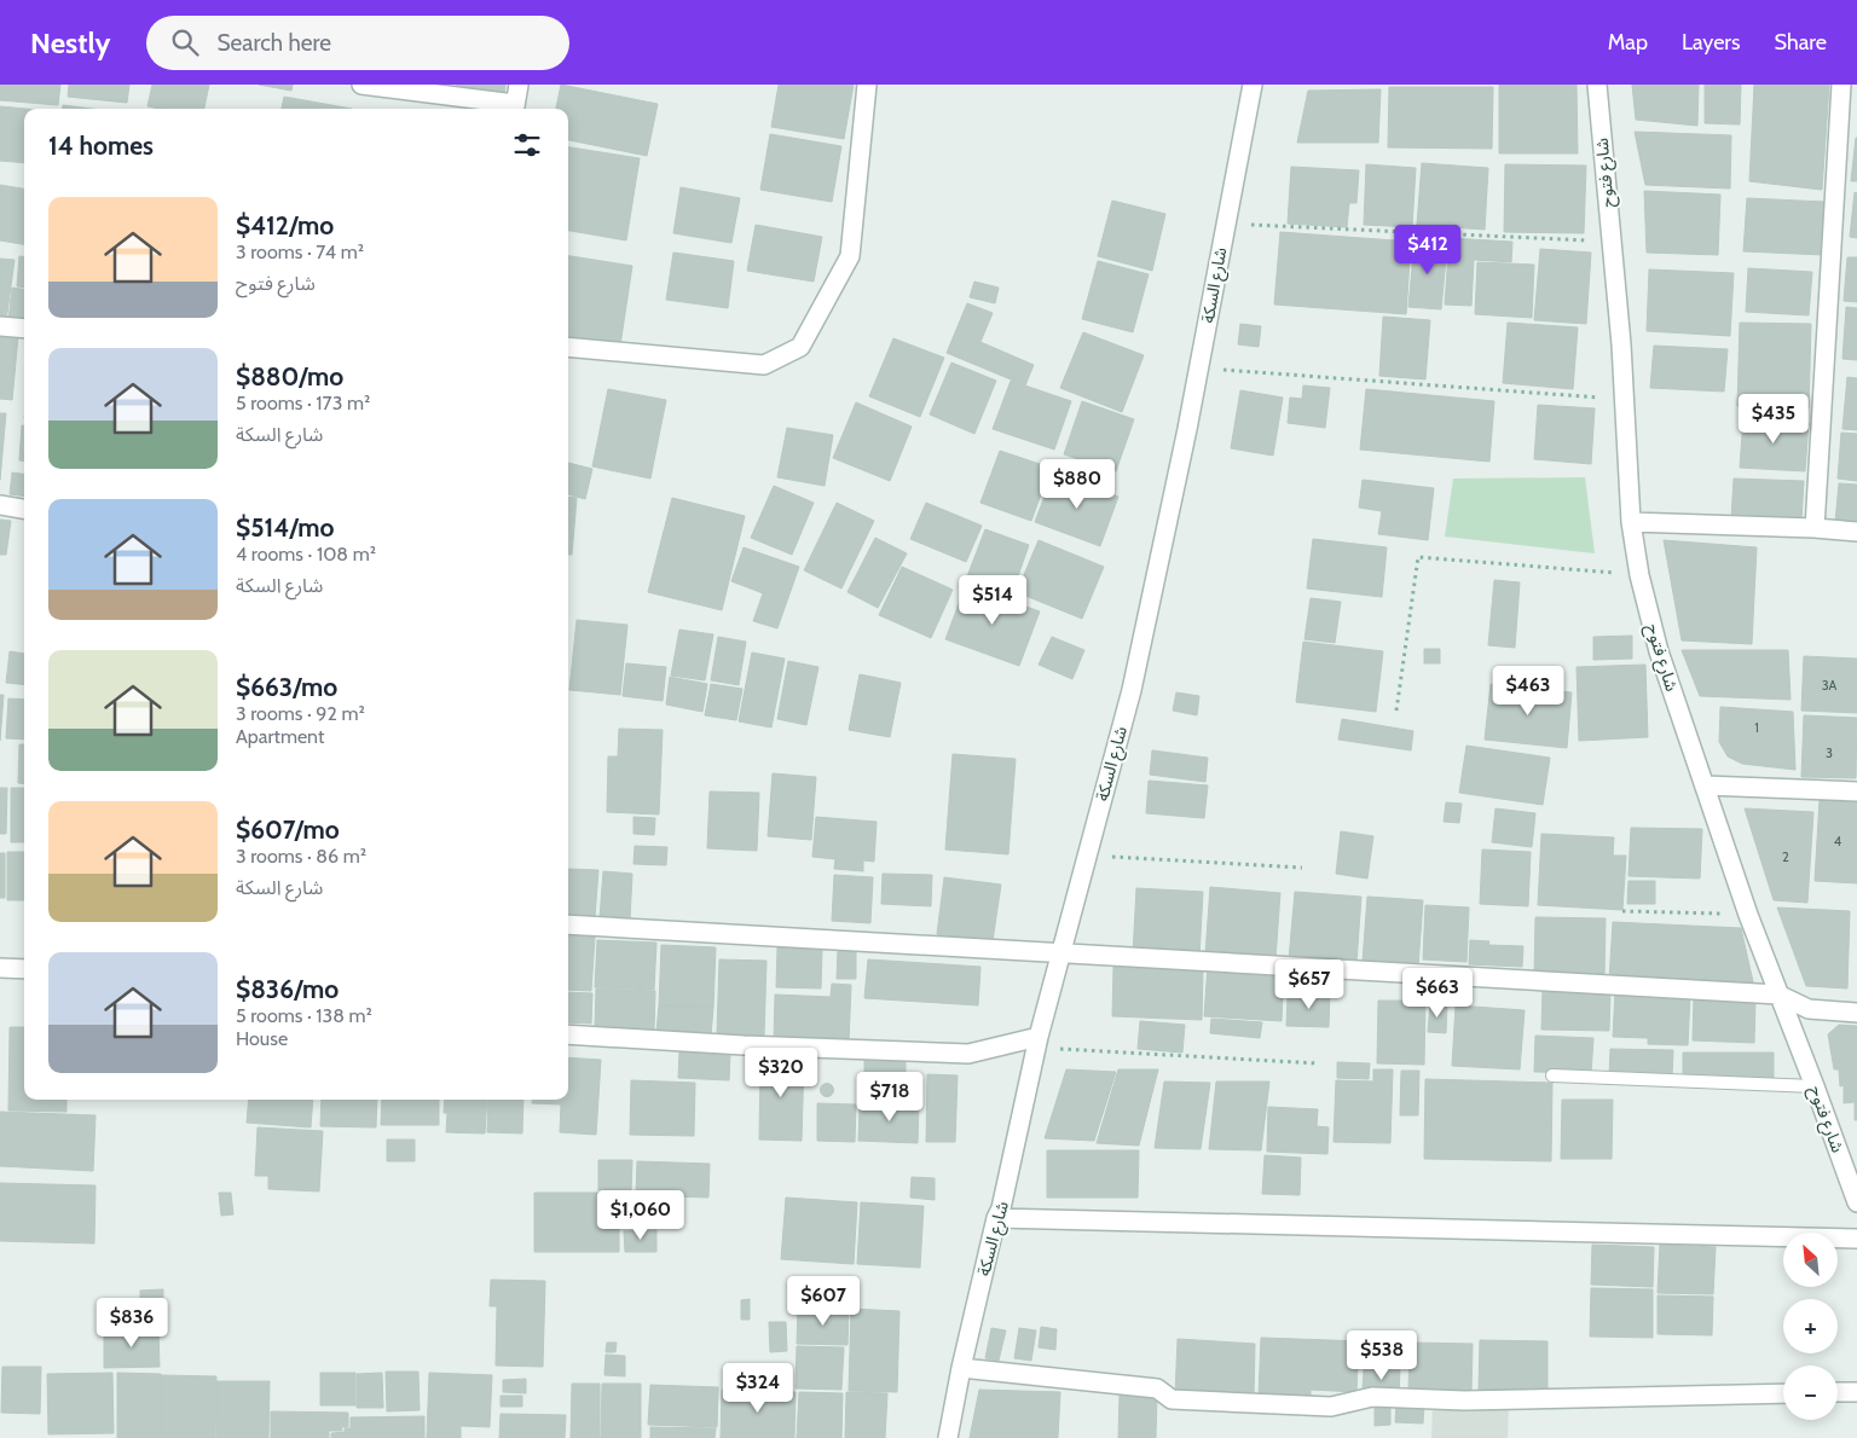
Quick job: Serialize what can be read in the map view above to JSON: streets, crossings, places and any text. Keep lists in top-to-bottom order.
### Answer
{
  "streets": {
    "street": ["شارع فتوح", "شارع السكة"]
  },
  "house_numbers": [
    "3A",
    "1",
    "3",
    "4",
    "2"
  ],
  "north": "top left",
  "page": {
    "header": "Nestly",
    "search": "Search here",
    "nav": ["Map", "Layers", "Share"],
    "heading": "14 homes",
    "list": [
      {
        "name": "$412/mo",
        "note": "3 rooms · 74 m² · شارع فتوح"
      },
      {
        "name": "$880/mo",
        "note": "5 rooms · 173 m² · شارع السكة"
      },
      {
        "name": "$514/mo",
        "note": "4 rooms · 108 m² · شارع السكة"
      },
      {
        "name": "$663/mo",
        "note": "3 rooms · 92 m² · Apartment"
      },
      {
        "name": "$607/mo",
        "note": "3 rooms · 86 m² · شارع السكة"
      },
      {
        "name": "$836/mo",
        "note": "5 rooms · 138 m² · House"
      }
    ],
    "price": [
      "$412",
      "$435",
      "$880",
      "$514",
      "$463",
      "$657",
      "$663",
      "$320",
      "$718",
      "$1,060",
      "$607",
      "$836",
      "$538",
      "$324"
    ],
    "map_buttons": ["+", "−"]
  }
}
